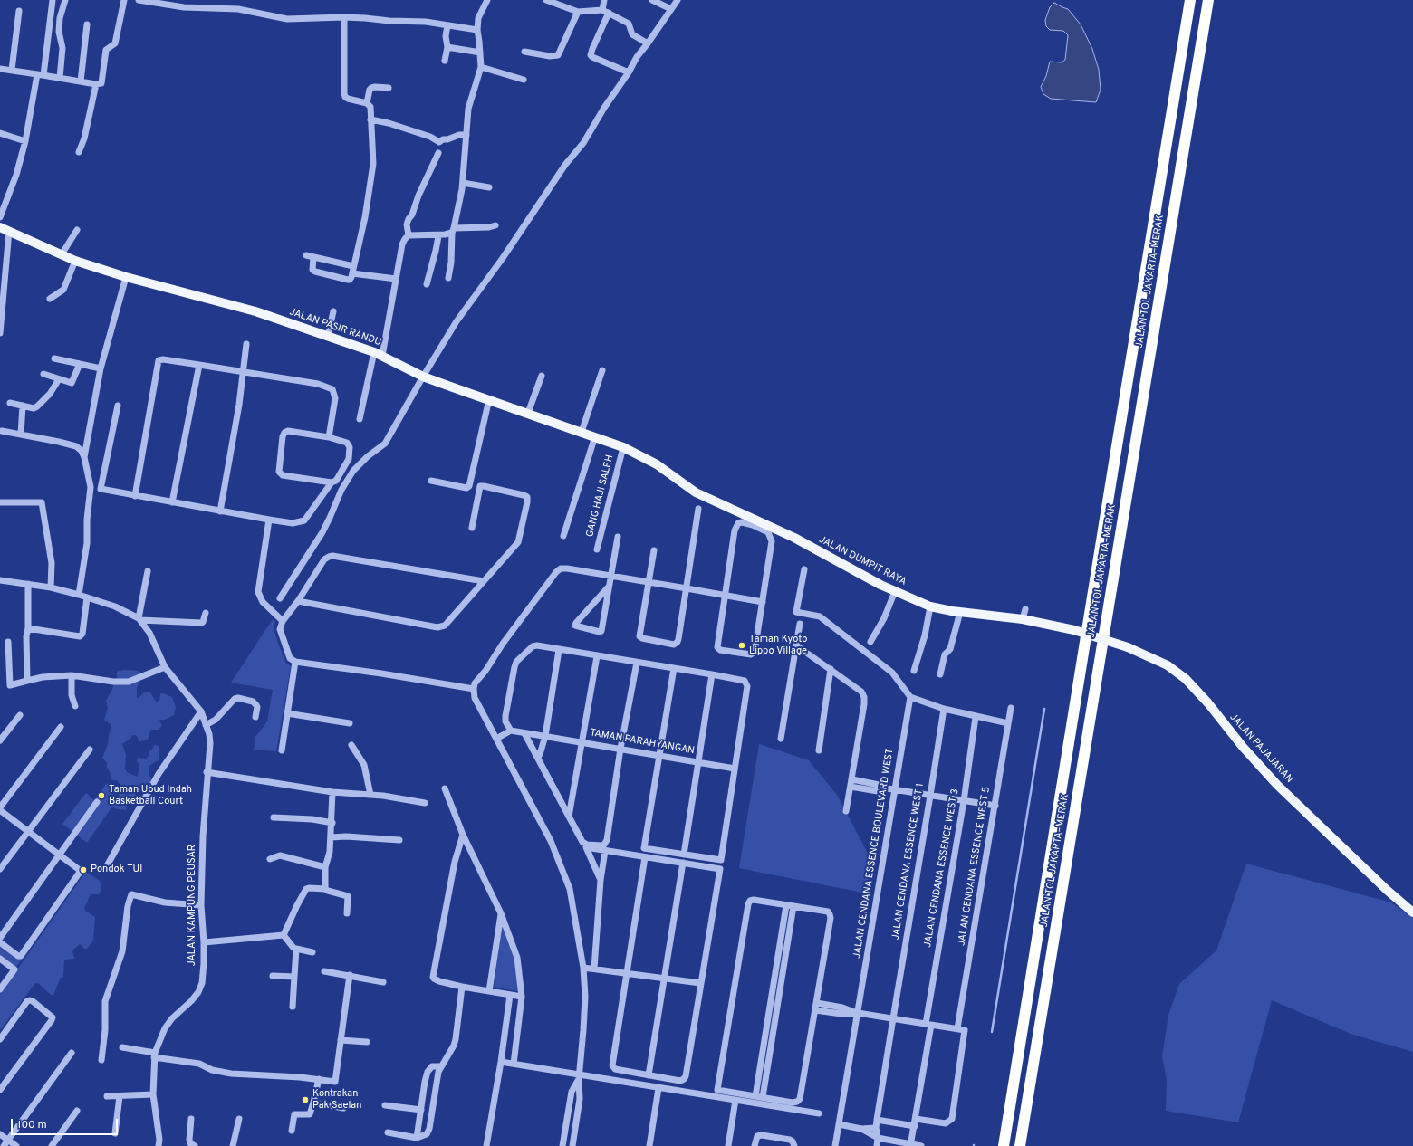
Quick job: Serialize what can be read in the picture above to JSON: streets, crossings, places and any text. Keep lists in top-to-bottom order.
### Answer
{
  "streets": {
    "highway": ["JALAN TOL JAKARTA–MERAK"],
    "main road": ["JALAN PASIR RANDU", "JALAN DUMPIT RAYA", "JALAN PAJAJARAN"],
    "street": [
      "GANG HAJI SALEH",
      "TAMAN PARAHYANGAN",
      "JALAN CENDANA ESSENCE BOULEVARD WEST",
      "JALAN CENDANA ESSENCE WEST 1",
      "JALAN CENDANA ESSENCE WEST 5",
      "JALAN CENDANA ESSENCE WEST 3",
      "JALAN KAMPUNG PEUSAR"
    ]
  },
  "crossings": [
    ["JALAN PASIR RANDU", "GANG HAJI SALEH"],
    ["JALAN PASIR RANDU", "JALAN DUMPIT RAYA"],
    ["JALAN DUMPIT RAYA", "JALAN PAJAJARAN"]
  ],
  "places": [
    "Taman Kyoto Lippo Village",
    "Taman Ubud Indah Basketball Court",
    "Pondok TUI",
    "Kontrakan Pak Saelan"
  ],
  "scale_bar": "100 m"
}
